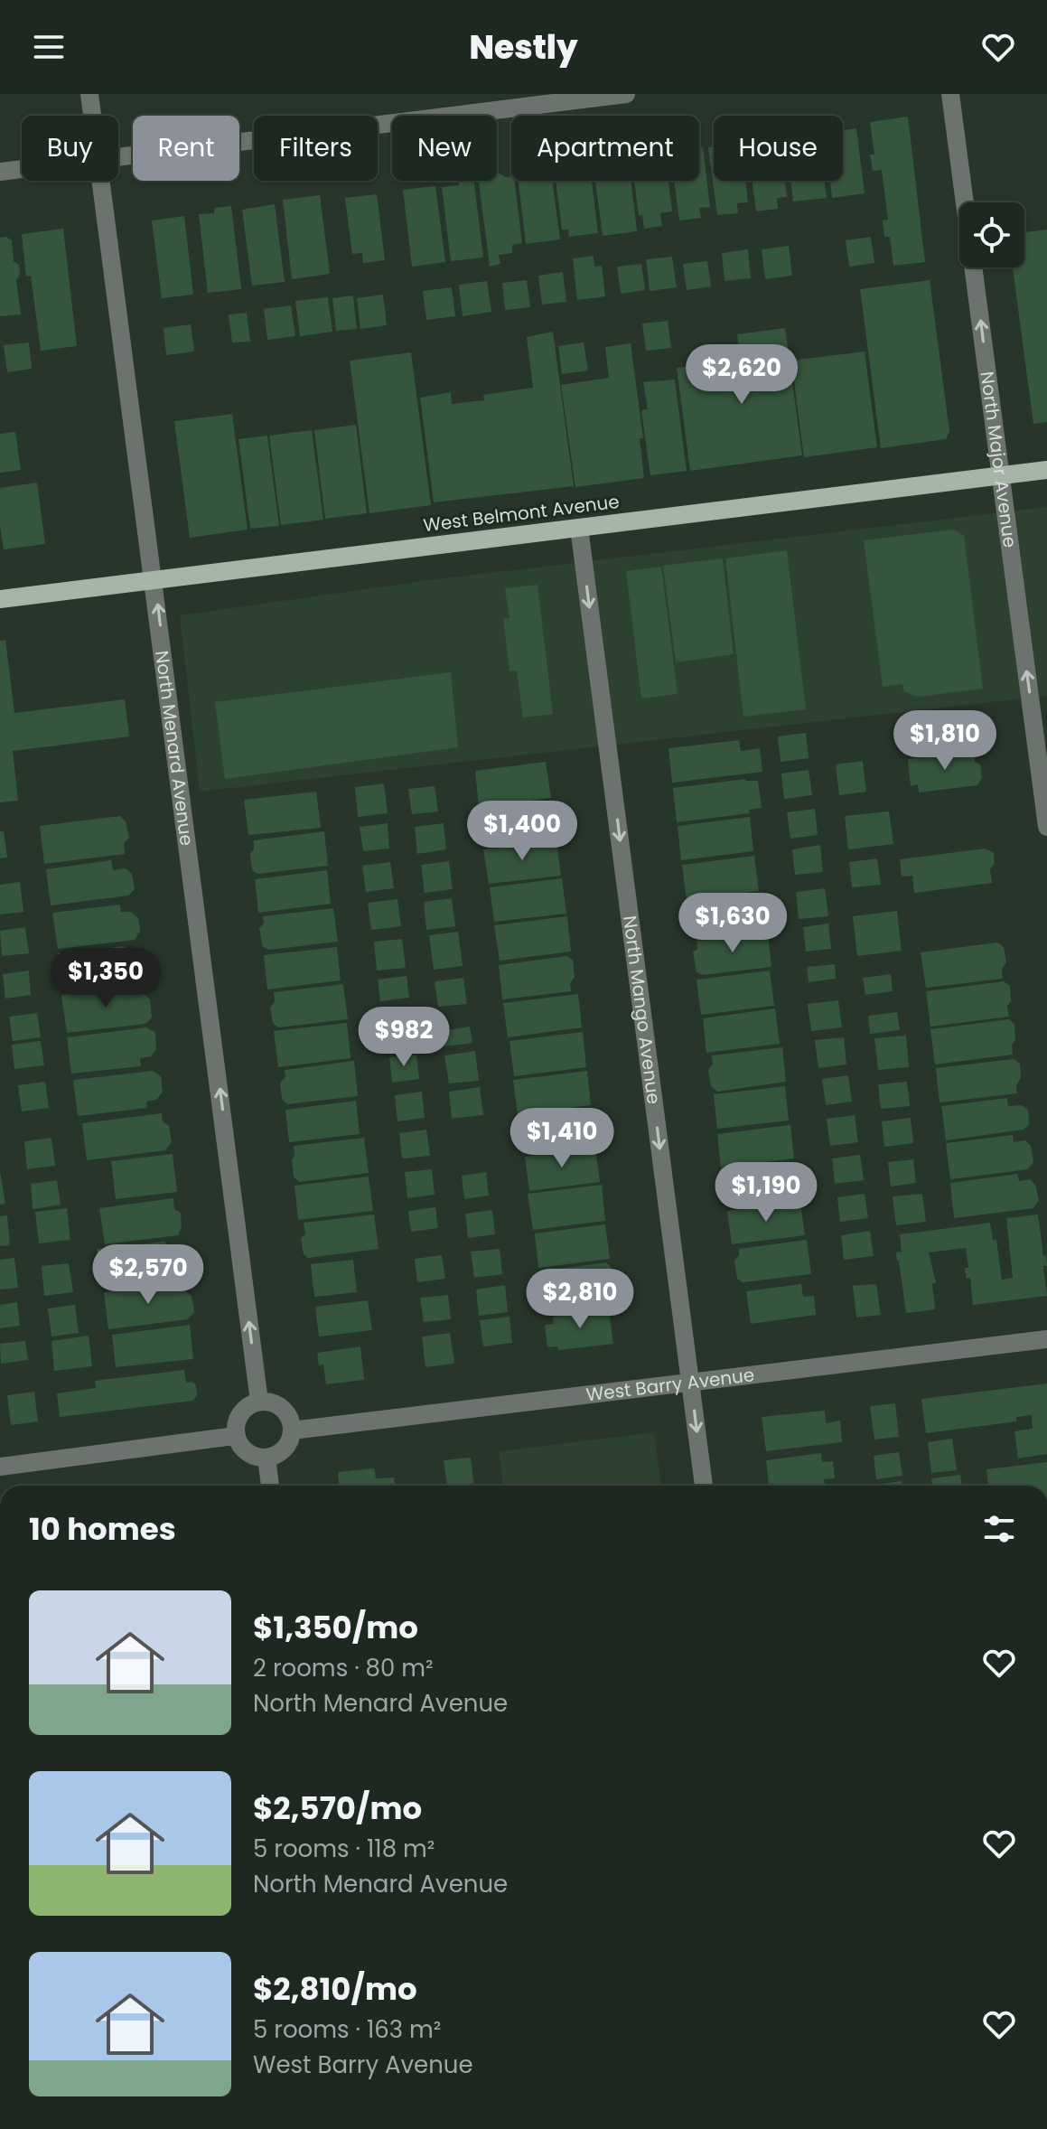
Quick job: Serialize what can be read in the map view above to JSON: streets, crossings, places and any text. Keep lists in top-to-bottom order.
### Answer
{
  "streets": {
    "main road": ["West Belmont Avenue"],
    "street": [
      "North Major Avenue",
      "North Menard Avenue",
      "North Mango Avenue",
      "West Barry Avenue"
    ]
  },
  "crossings": [
    ["North Major Avenue", "West Belmont Avenue"],
    ["West Belmont Avenue", "North Menard Avenue"],
    ["West Belmont Avenue", "North Mango Avenue"],
    ["North Menard Avenue", "West Barry Avenue"],
    ["North Mango Avenue", "West Barry Avenue"]
  ],
  "one_way": ["North Major Avenue", "North Menard Avenue", "North Mango Avenue"],
  "page": {
    "header": "Nestly",
    "chip": [
      "Buy",
      "Rent",
      "Filters",
      "New",
      "Apartment",
      "House"
    ],
    "price": [
      "$2,620",
      "$1,810",
      "$1,400",
      "$1,630",
      "$1,350",
      "$982",
      "$1,410",
      "$1,190",
      "$2,570",
      "$2,810"
    ],
    "heading": "10 homes",
    "list": [
      {
        "name": "$1,350/mo",
        "note": "2 rooms · 80 m² · North Menard Avenue"
      },
      {
        "name": "$2,570/mo",
        "note": "5 rooms · 118 m² · North Menard Avenue"
      },
      {
        "name": "$2,810/mo",
        "note": "5 rooms · 163 m² · West Barry Avenue"
      }
    ]
  }
}
